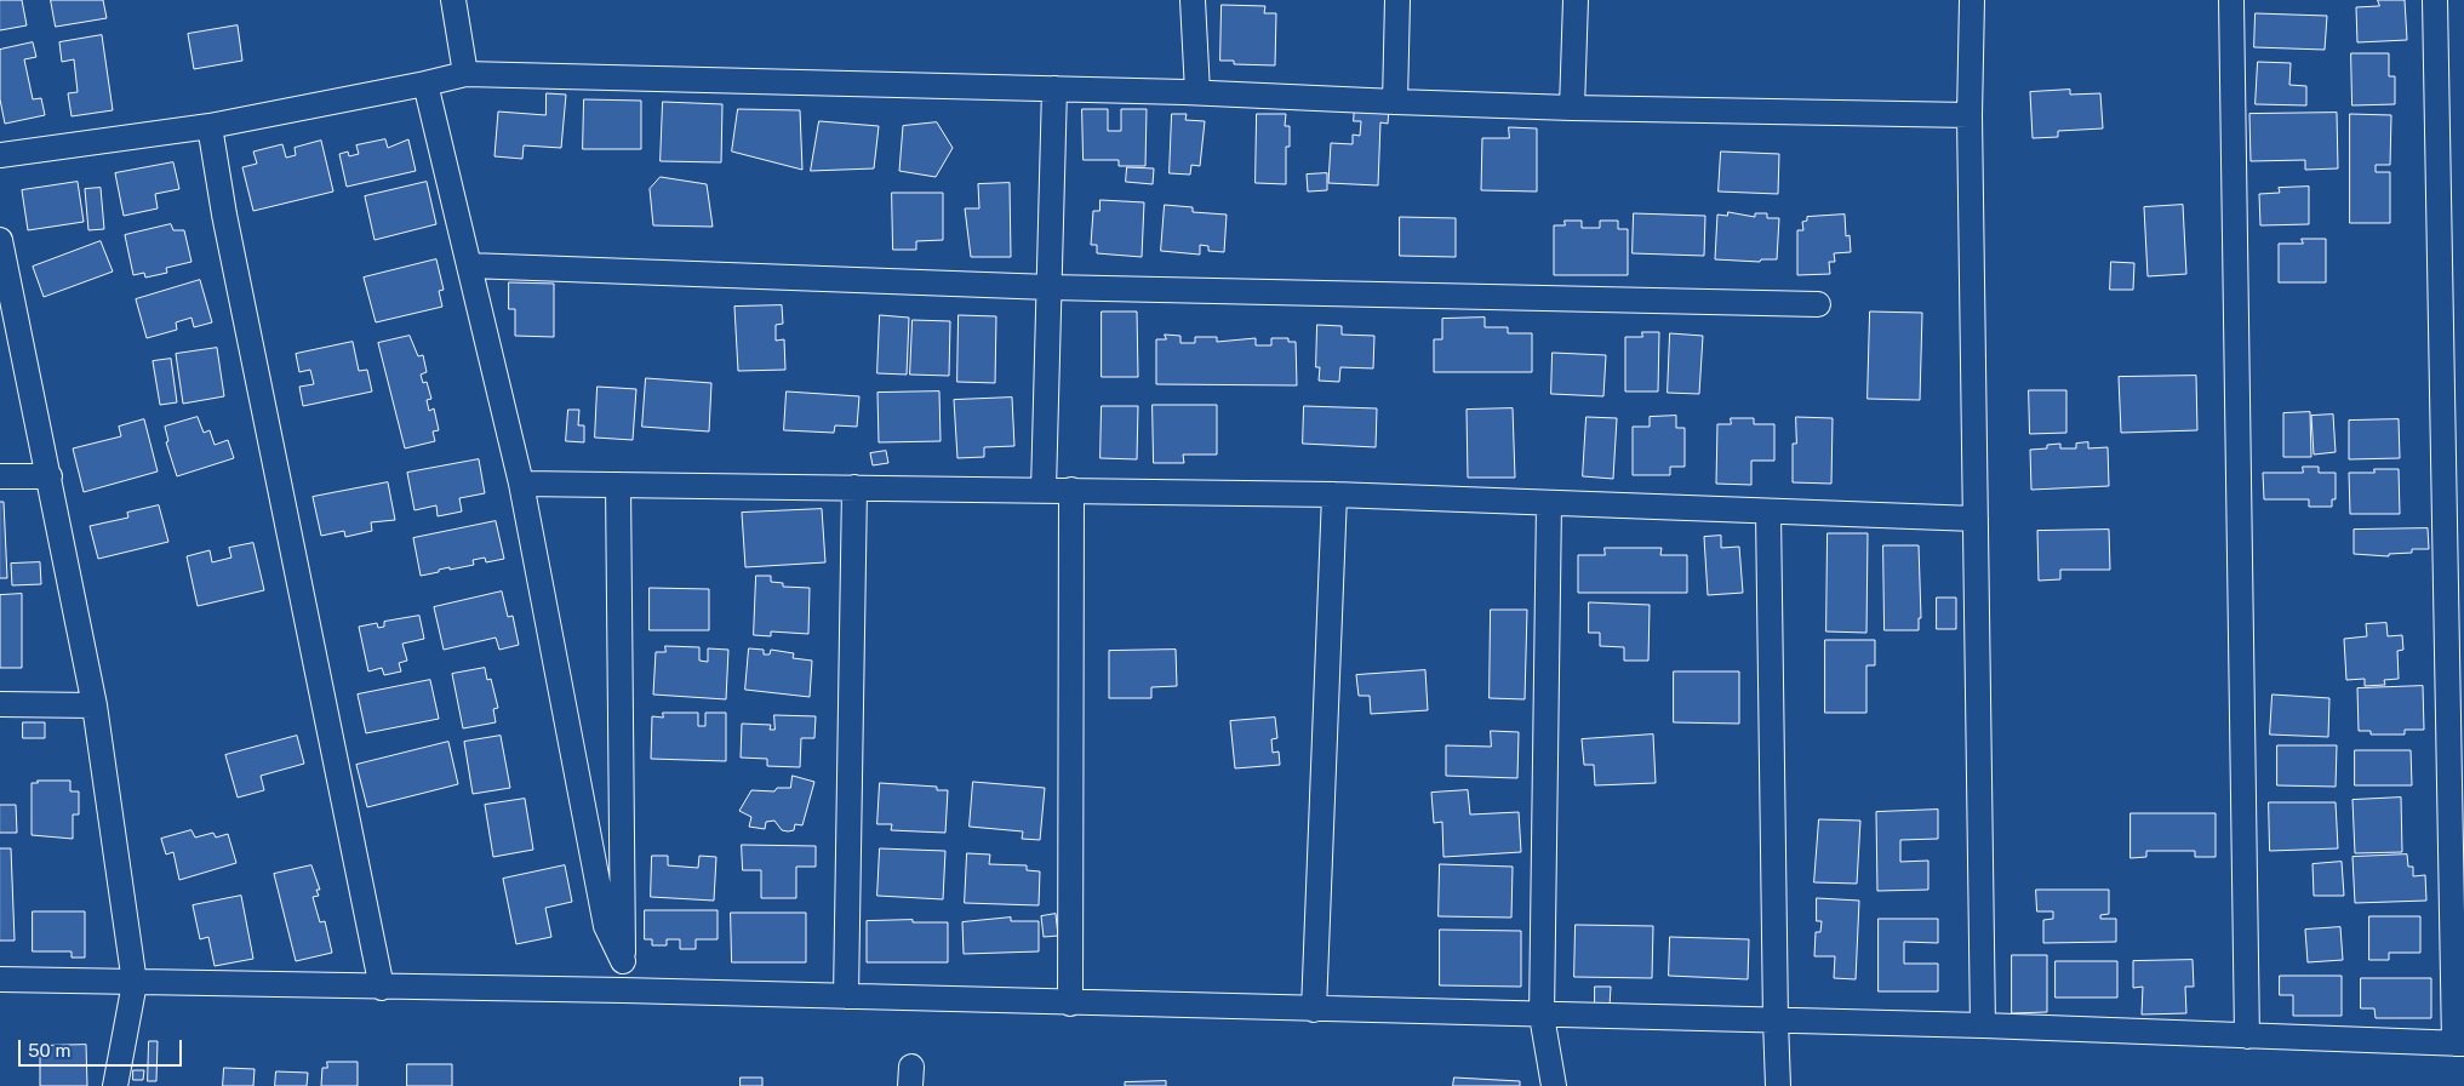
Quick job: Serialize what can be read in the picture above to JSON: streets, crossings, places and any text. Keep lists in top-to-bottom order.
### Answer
{
  "scale_bar": "50 m"
}
